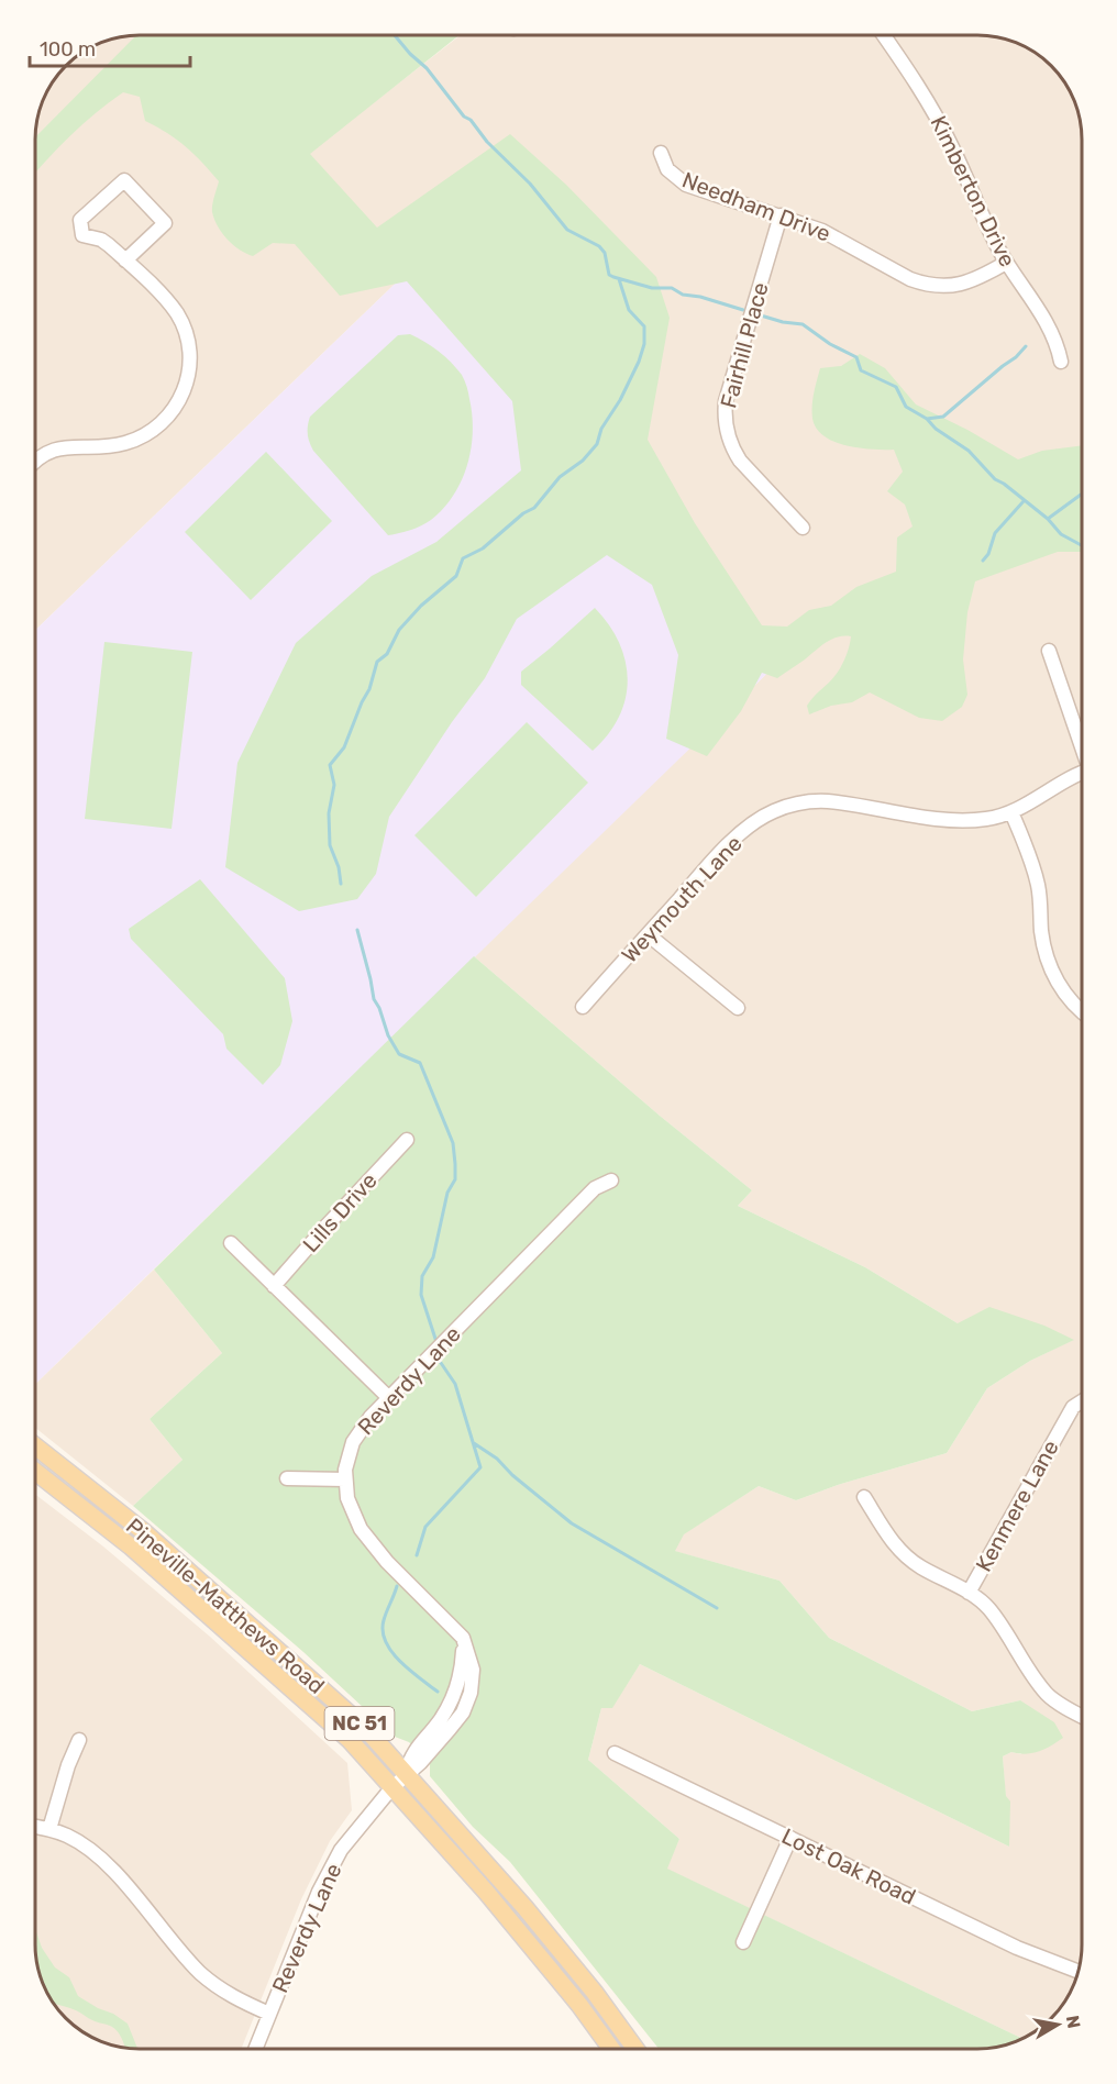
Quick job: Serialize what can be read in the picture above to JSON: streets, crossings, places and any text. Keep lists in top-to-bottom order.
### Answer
{
  "streets": {
    "main road": ["Pineville-Matthews Road", "NC 51"],
    "street": [
      "Kimberton Drive",
      "Needham Drive",
      "Fairhill Place",
      "Weymouth Lane",
      "Lills Drive",
      "Reverdy Lane",
      "Kenmere Lane",
      "Lost Oak Road"
    ]
  },
  "crossings": [
    ["Kimberton Drive", "Needham Drive"],
    ["Needham Drive", "Fairhill Place"],
    ["Reverdy Lane", "Pineville-Matthews Road"]
  ],
  "scale_bar": "100 m",
  "north": "right"
}
